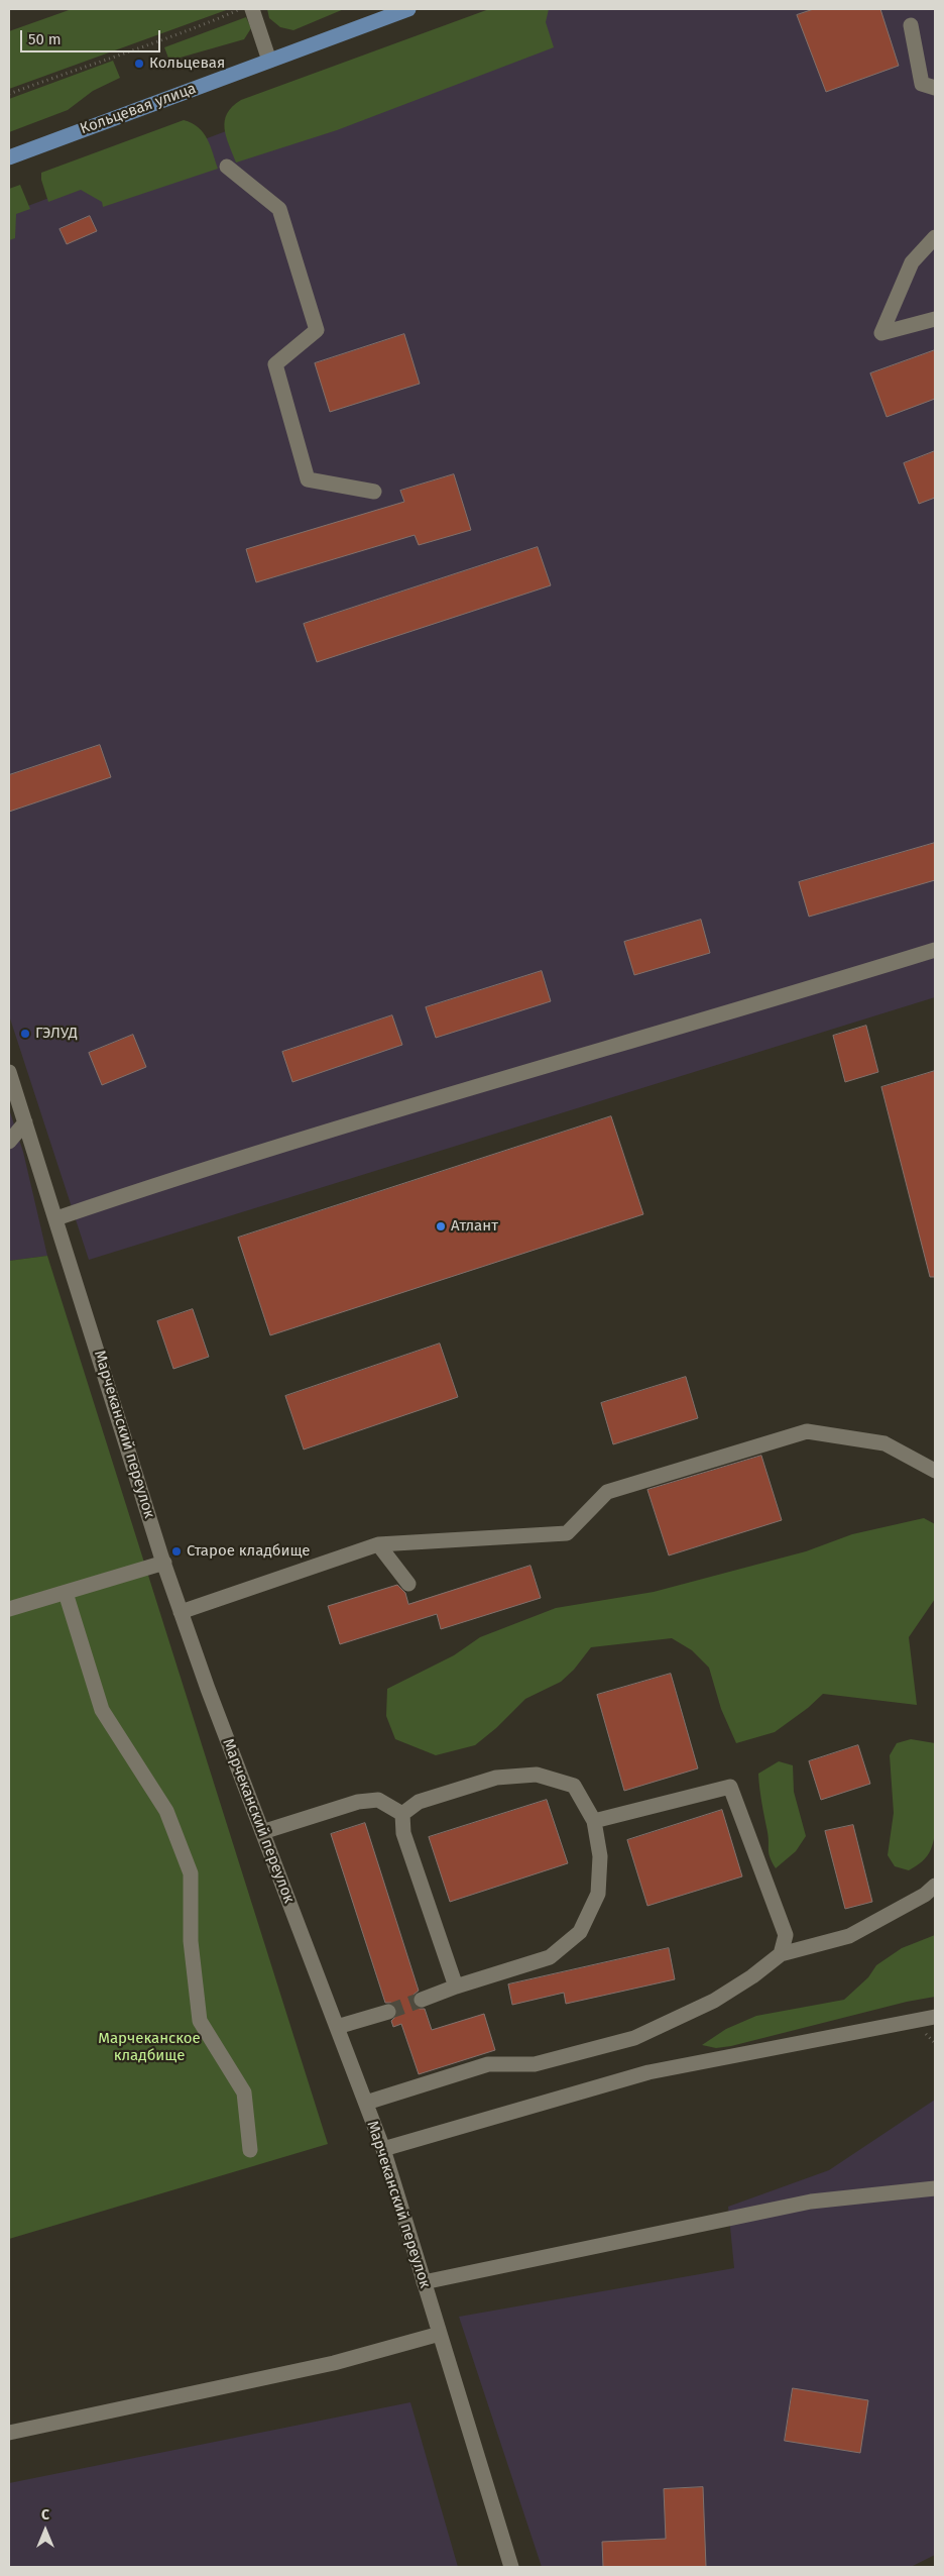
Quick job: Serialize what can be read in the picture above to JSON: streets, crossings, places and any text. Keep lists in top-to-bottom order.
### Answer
{
  "streets": {
    "main road": ["Кольцевая улица"],
    "street": ["Марчеканский переулок"]
  },
  "parks": ["Марчеканское кладбище"],
  "places": [
    "Кольцевая",
    "ГЭЛУД",
    "Атлант",
    "Старое кладбище"
  ],
  "scale_bar": "50 m",
  "north": "top"
}
